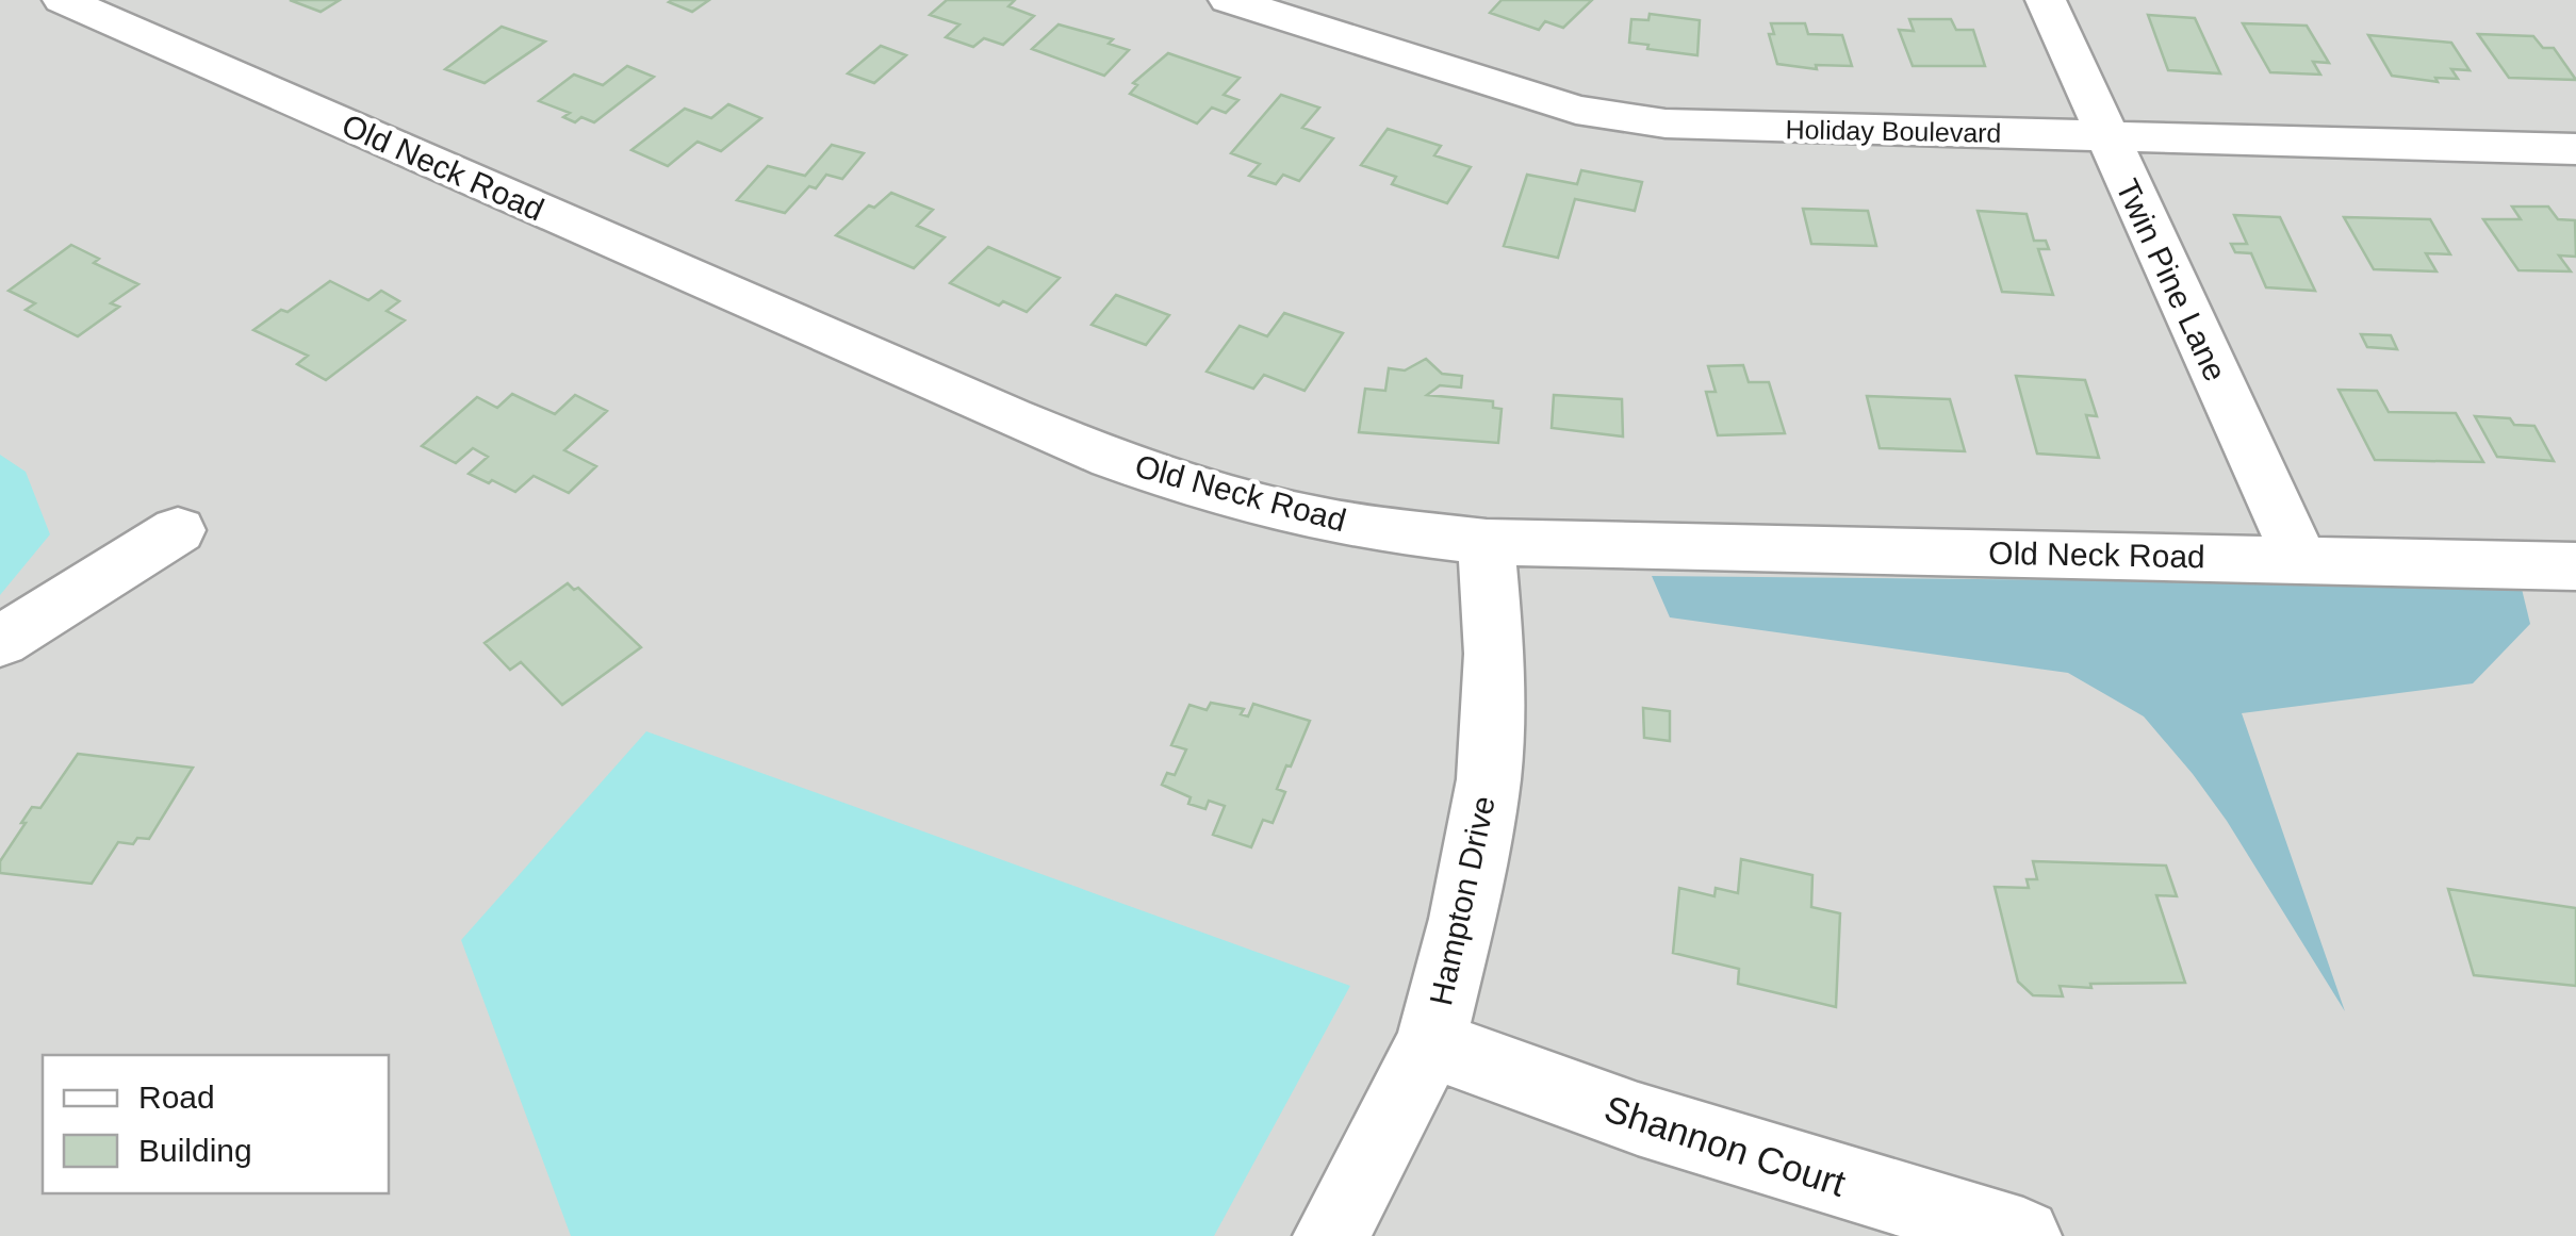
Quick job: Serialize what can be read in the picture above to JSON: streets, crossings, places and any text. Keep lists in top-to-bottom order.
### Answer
{
  "streets": {
    "street": [
      "Holiday Boulevard",
      "Old Neck Road",
      "Twin Pine Lane",
      "Hampton Drive",
      "Shannon Court"
    ]
  },
  "crossings": [
    ["Holiday Boulevard", "Twin Pine Lane"],
    ["Old Neck Road", "Twin Pine Lane"],
    ["Old Neck Road", "Hampton Drive"],
    ["Hampton Drive", "Shannon Court"]
  ],
  "legend": ["Road", "Building"]
}
